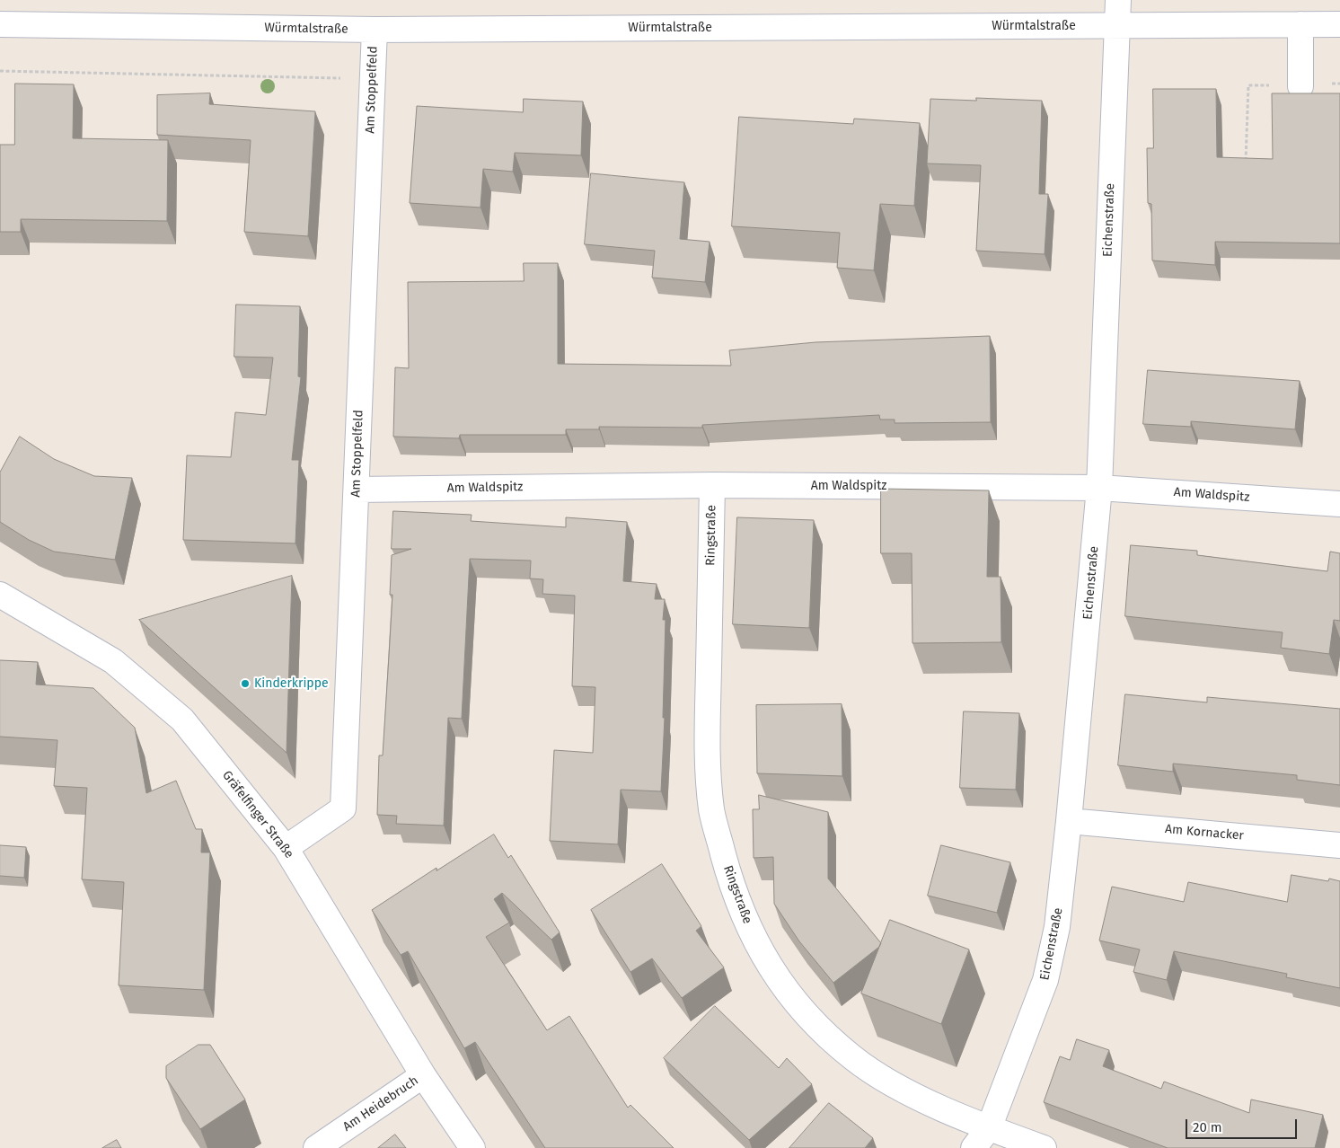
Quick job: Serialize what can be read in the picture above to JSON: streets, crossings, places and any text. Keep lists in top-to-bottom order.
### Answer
{
  "streets": {
    "street": [
      "Würmtalstraße",
      "Am Stoppelfeld",
      "Eichenstraße",
      "Am Waldspitz",
      "Ringstraße",
      "Gräfelfinger Straße",
      "Am Kornacker",
      "Am Heidebruch"
    ]
  },
  "crossings": [
    ["Würmtalstraße", "Am Stoppelfeld"],
    ["Würmtalstraße", "Eichenstraße"],
    ["Am Stoppelfeld", "Am Waldspitz"],
    ["Am Stoppelfeld", "Gräfelfinger Straße"],
    ["Eichenstraße", "Am Waldspitz"],
    ["Eichenstraße", "Ringstraße"],
    ["Eichenstraße", "Am Kornacker"],
    ["Am Waldspitz", "Ringstraße"],
    ["Gräfelfinger Straße", "Am Heidebruch"]
  ],
  "places": ["Kinderkrippe"],
  "scale_bar": "20 m"
}
